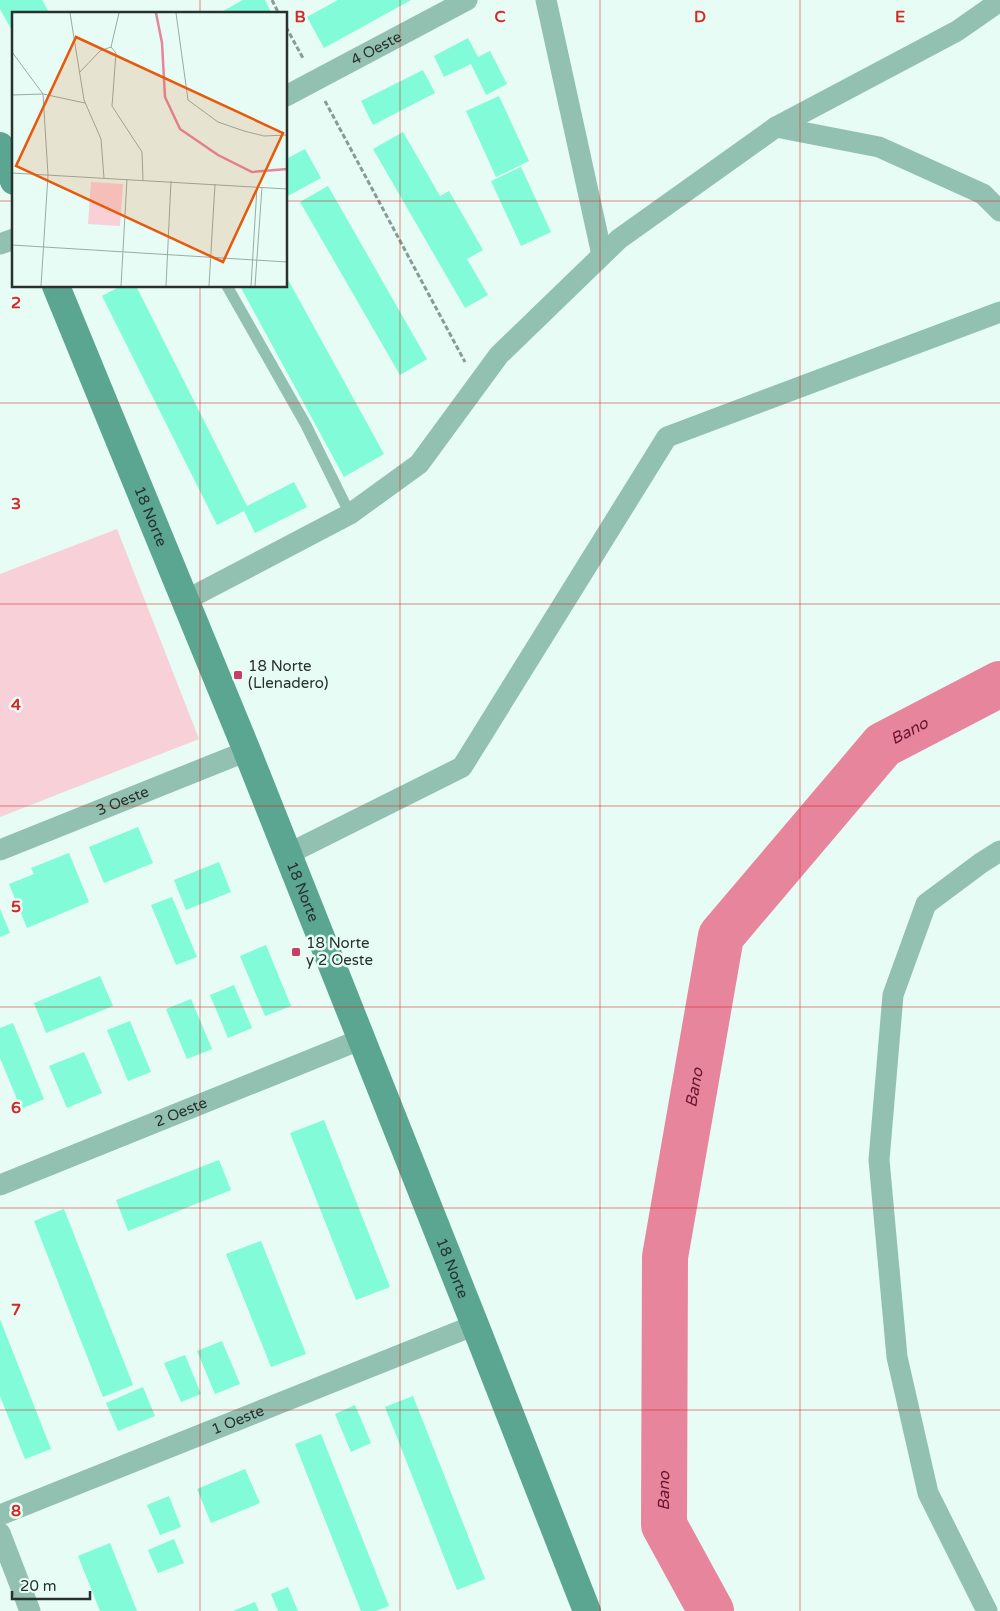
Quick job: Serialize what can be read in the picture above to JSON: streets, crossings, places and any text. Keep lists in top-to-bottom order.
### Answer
{
  "streets": {
    "main road": ["18 Norte"],
    "street": [
      "4 Oeste",
      "3 Oeste",
      "2 Oeste",
      "1 Oeste"
    ]
  },
  "crossings": [
    ["18 Norte", "3 Oeste"],
    ["18 Norte", "2 Oeste"],
    ["18 Norte", "1 Oeste"]
  ],
  "water": ["Bano"],
  "places": {
    "transit": ["18 Norte (Llenadero)", "18 Norte y 2 Oeste"]
  },
  "scale_bar": "20 m",
  "grid": {
    "columns": [
      "B",
      "C",
      "D",
      "E"
    ],
    "rows": [
      "2",
      "3",
      "4",
      "5",
      "6",
      "7",
      "8"
    ]
  }
}
